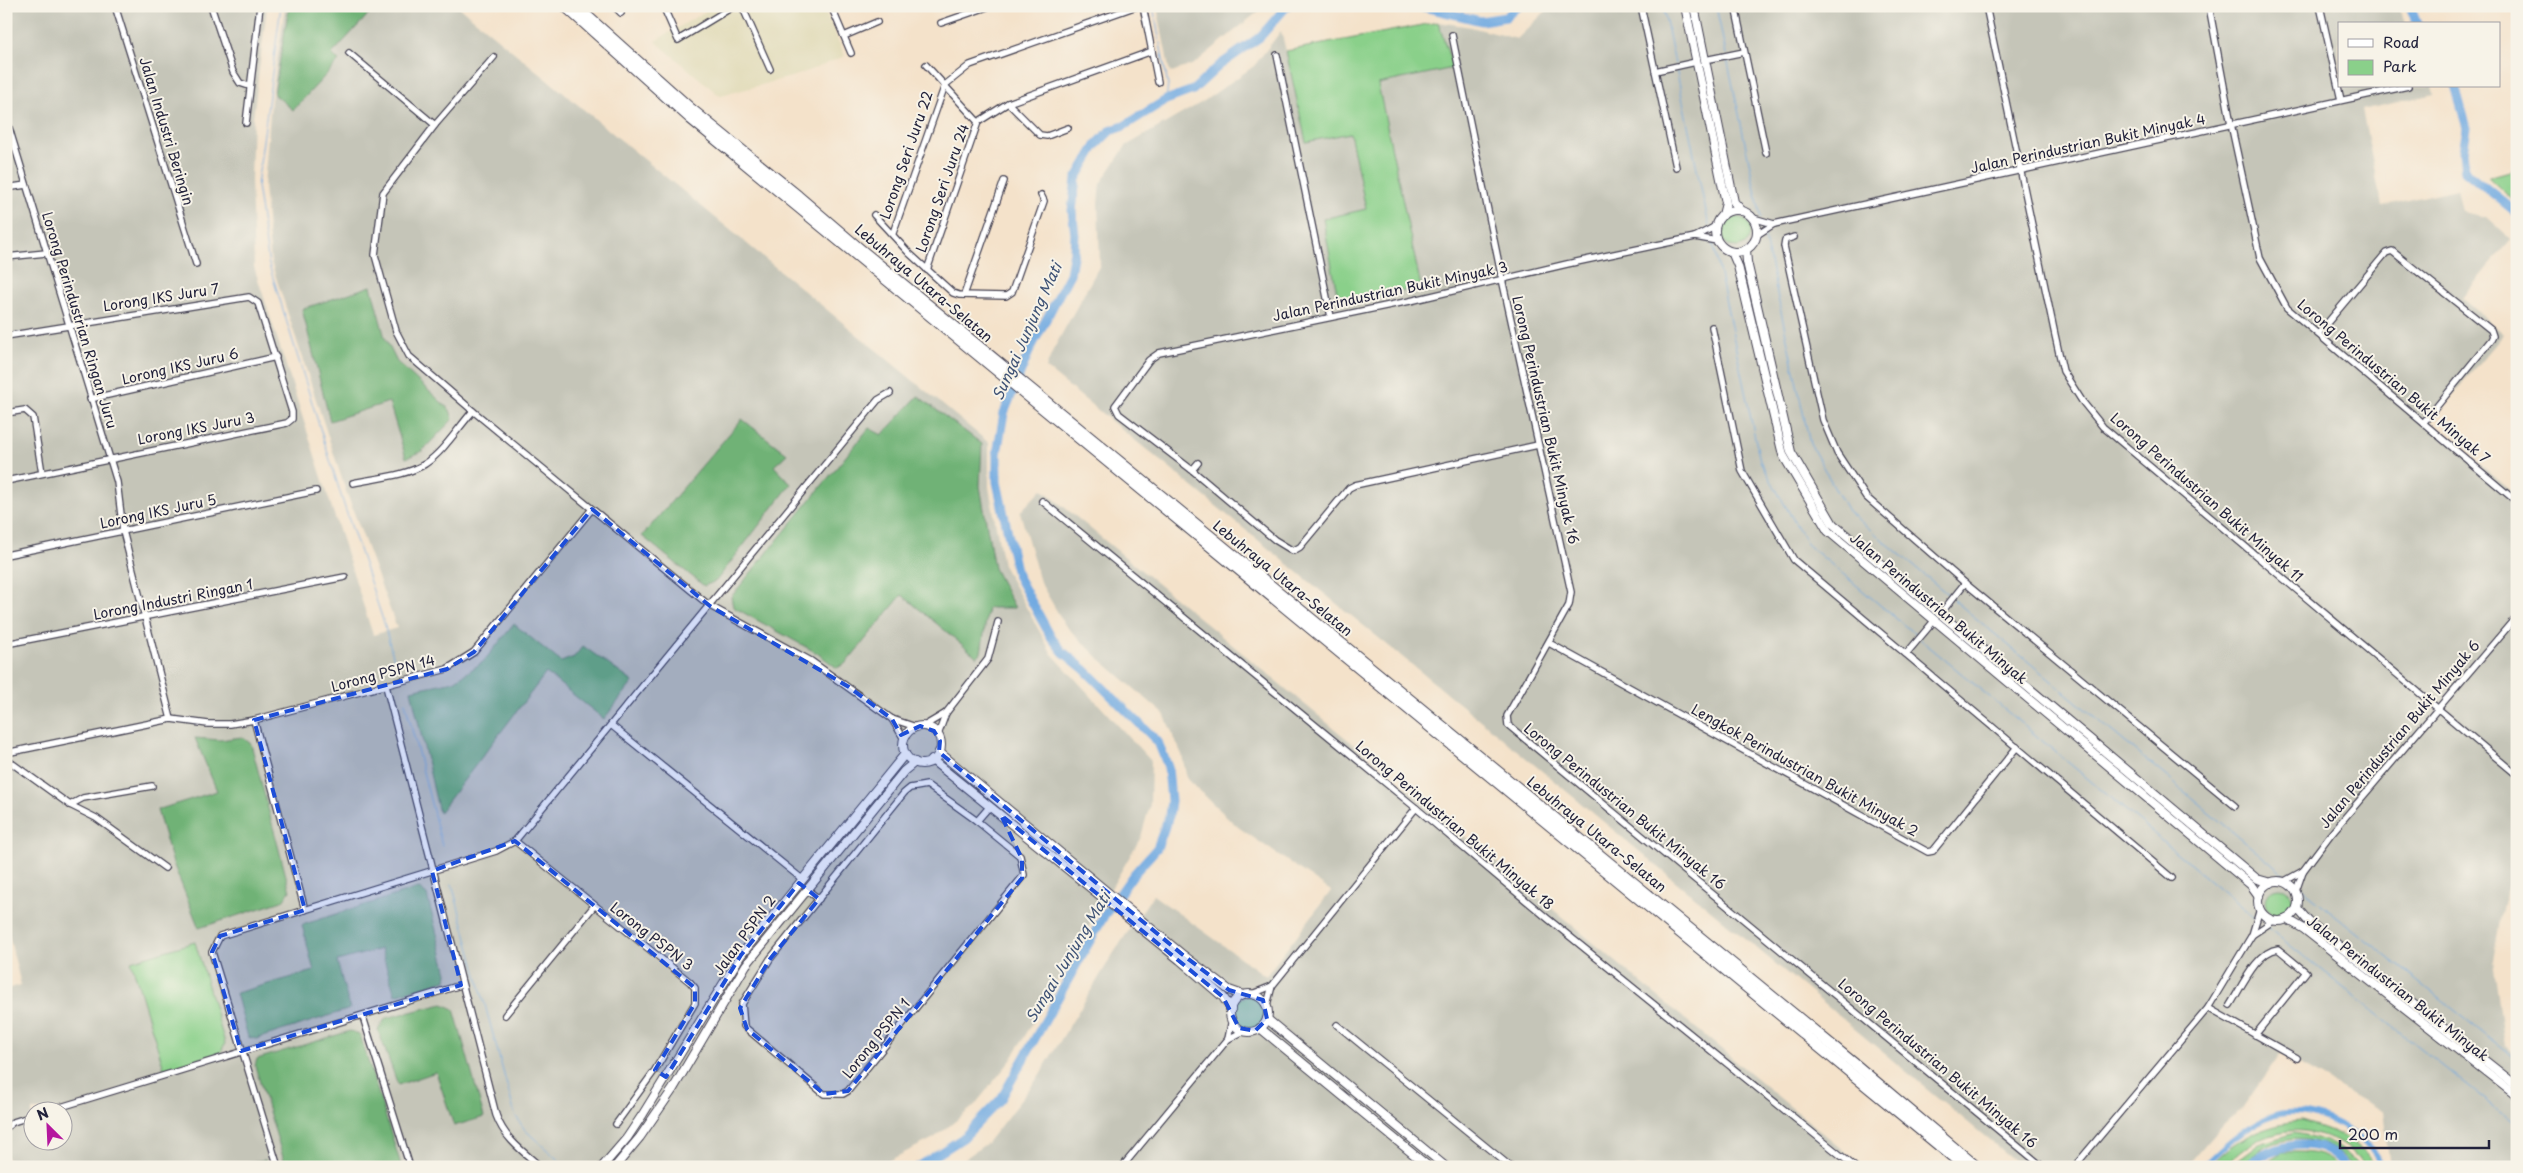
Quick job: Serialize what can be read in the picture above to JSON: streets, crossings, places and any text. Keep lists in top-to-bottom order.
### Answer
{
  "streets": {
    "highway": ["Lebuhraya Utara–Selatan"],
    "main road": ["Jalan Perindustrian Bukit Minyak", "Jalan PSPN 2"],
    "street": [
      "Jalan Industri Beringin",
      "Jalan Perindustrian Bukit Minyak 4",
      "Lorong Seri Juru 22",
      "Lorong Seri Juru 24",
      "Jalan Perindustrian Bukit Minyak 3",
      "Lorong IKS Juru 7",
      "Lorong Perindustrian Ringan Juru",
      "Lorong IKS Juru 6",
      "Lorong Perindustrian Bukit Minyak 7",
      "Lorong Perindustrian Bukit Minyak 16",
      "Lorong IKS Juru 3",
      "Lorong Perindustrian Bukit Minyak 11",
      "Lorong IKS Juru 5",
      "Lorong Industri Ringan 1",
      "Lorong PSPN 14",
      "Jalan Perindustrian Bukit Minyak 6",
      "Lengkok Perindustrian Bukit Minyak 2",
      "Lorong Perindustrian Bukit Minyak 18",
      "Lorong PSPN 3",
      "Lorong PSPN 1"
    ]
  },
  "crossings": [
    ["Jalan Perindustrian Bukit Minyak 4", "Lorong Perindustrian Bukit Minyak 7"],
    ["Jalan Perindustrian Bukit Minyak 4", "Lorong Perindustrian Bukit Minyak 11"],
    ["Jalan Perindustrian Bukit Minyak 3", "Lorong Perindustrian Bukit Minyak 16"],
    ["Lorong IKS Juru 7", "Lorong Perindustrian Ringan Juru"],
    ["Lorong IKS Juru 7", "Lorong IKS Juru 6"],
    ["Lorong IKS Juru 7", "Lorong IKS Juru 3"],
    ["Lorong Perindustrian Ringan Juru", "Lorong IKS Juru 6"],
    ["Lorong Perindustrian Ringan Juru", "Lorong IKS Juru 3"],
    ["Lorong Perindustrian Ringan Juru", "Lorong IKS Juru 5"],
    ["Lorong Perindustrian Ringan Juru", "Lorong Industri Ringan 1"],
    ["Lorong Perindustrian Ringan Juru", "Lorong PSPN 14"],
    ["Lorong IKS Juru 6", "Lorong IKS Juru 3"],
    ["Lorong Perindustrian Bukit Minyak 16", "Lengkok Perindustrian Bukit Minyak 2"],
    ["Lorong Perindustrian Bukit Minyak 11", "Jalan Perindustrian Bukit Minyak 6"]
  ],
  "water": ["Sungai Junjung Mati"],
  "legend": ["Road", "Park"],
  "scale_bar": "200 m",
  "north": "top left"
}
